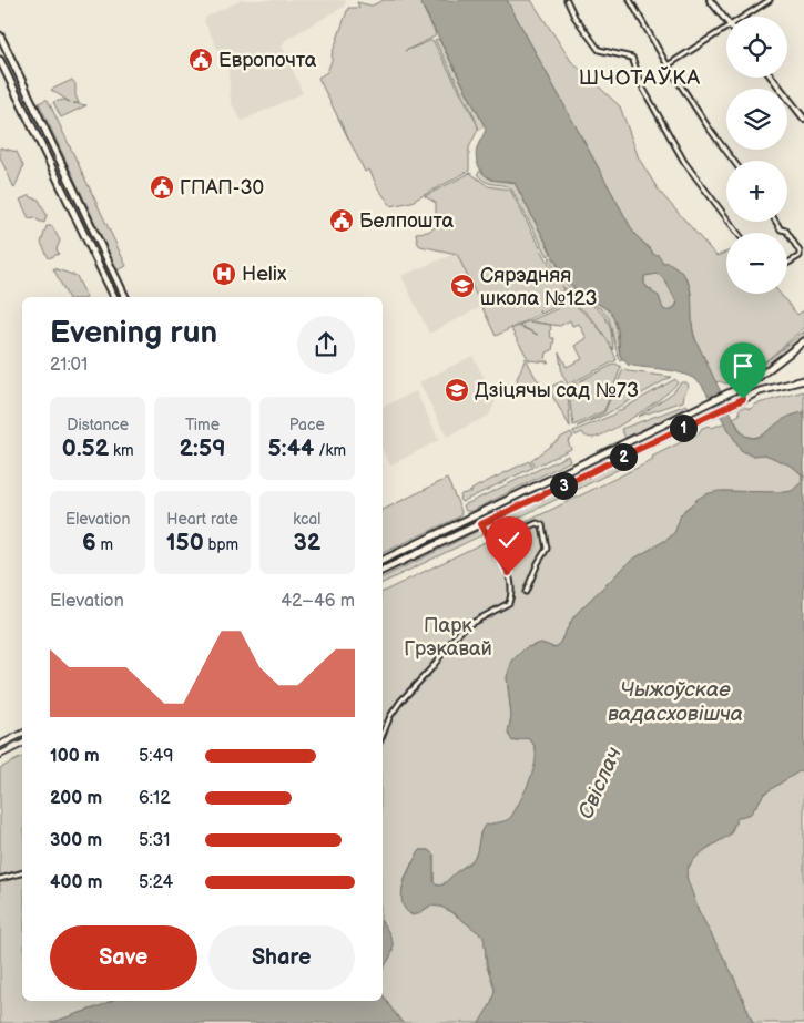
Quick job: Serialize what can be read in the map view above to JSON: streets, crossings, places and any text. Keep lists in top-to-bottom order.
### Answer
{
  "districts": ["ШЧОТАЎКА"],
  "water": ["Чыжоўскае вадасховішча", "Свіслач"],
  "parks": ["Парк Грэкавай"],
  "places": {
    "public building": ["Европочта", "ГПАП-30", "Белпошта"],
    "hospital": ["Helix"],
    "school or university": ["Сярэдняя школа №123", "Дзіцячы сад №73"]
  },
  "page": {
    "map_buttons": ["+", "−"],
    "heading": ["Evening run", "21:01"],
    "stats": [
      ["Distance", "0.52 km"],
      ["Time", "2:59"],
      ["Pace", "5:44 /km"],
      ["Elevation", "6 m"],
      ["Heart rate", "150 bpm"],
      ["kcal", "32"]
    ],
    "pins": ["1", "2", "3"],
    "chart": ["Elevation", "42–46 m"],
    "list": [
      {
        "name": "100 m",
        "note": "5:49"
      },
      {
        "name": "200 m",
        "note": "6:12"
      },
      {
        "name": "300 m",
        "note": "5:31"
      },
      {
        "name": "400 m",
        "note": "5:24"
      }
    ],
    "buttons": ["Save", "Share"]
  }
}
